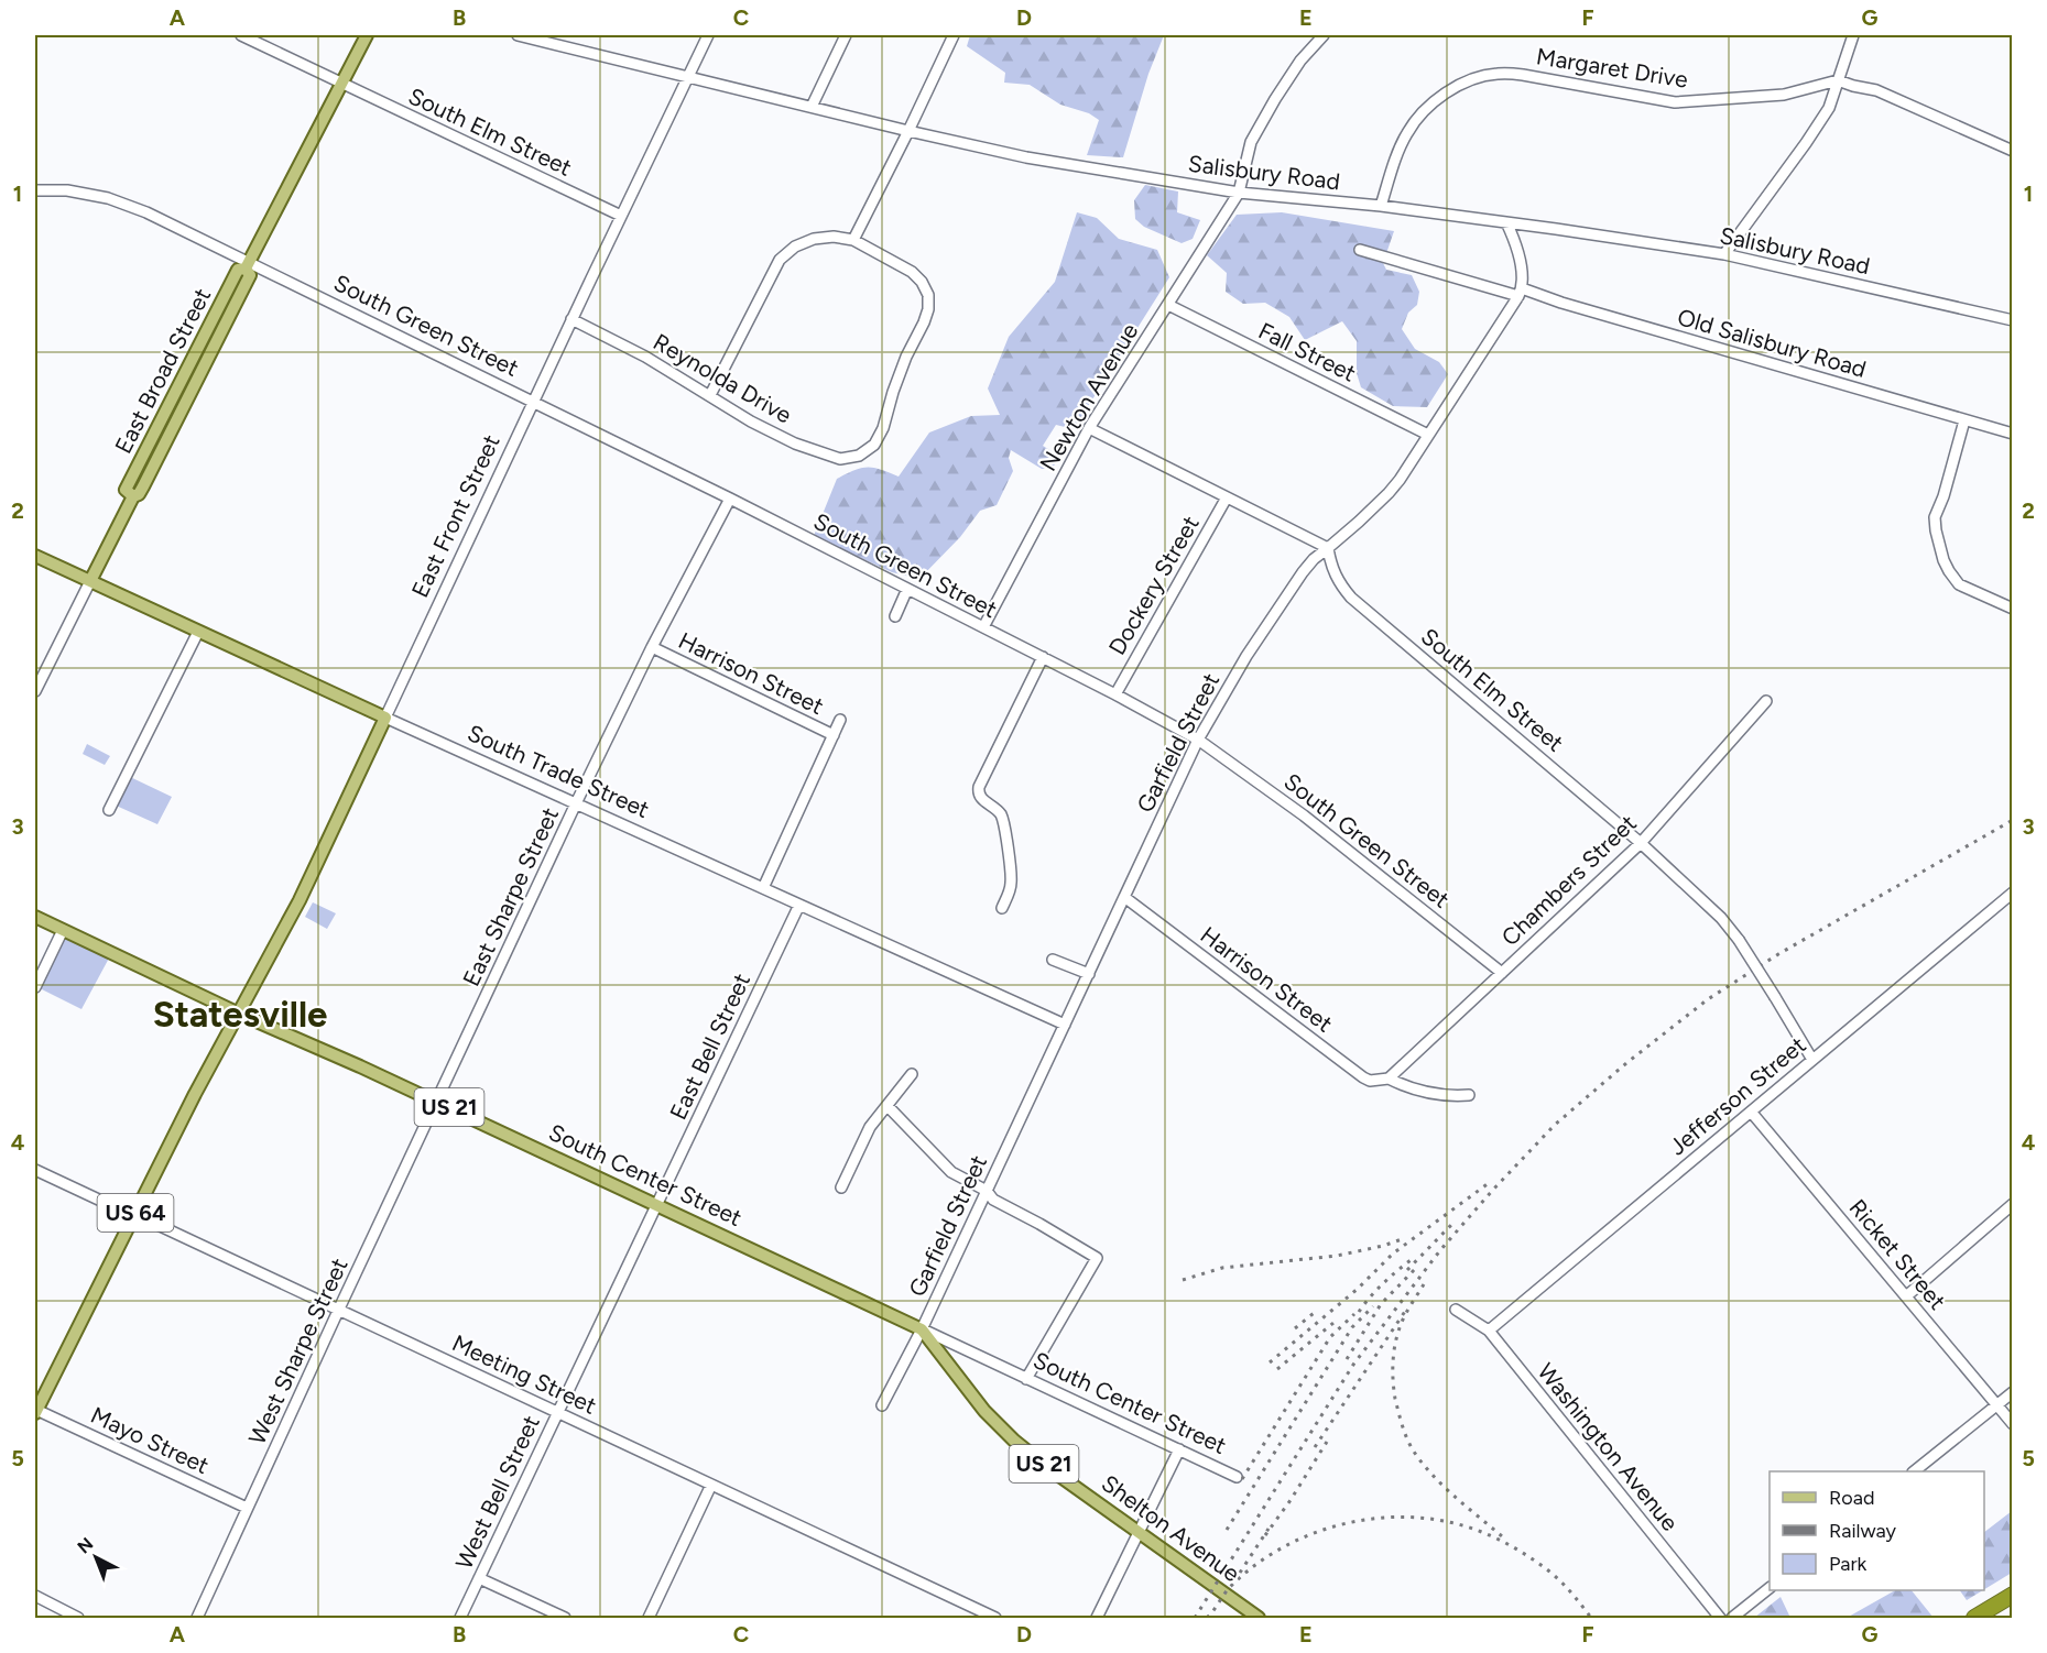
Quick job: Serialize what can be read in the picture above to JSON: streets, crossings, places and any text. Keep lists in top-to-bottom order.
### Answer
{
  "streets": {
    "main road": [
      "East Broad Street",
      "East Front Street",
      "South Trade Street",
      "US 21",
      "South Center Street",
      "US 64",
      "Shelton Avenue"
    ],
    "street": [
      "Margaret Drive",
      "South Elm Street",
      "Salisbury Road",
      "South Green Street",
      "Old Salisbury Road",
      "Fall Street",
      "Reynolda Drive",
      "Newton Avenue",
      "Dockery Street",
      "Harrison Street",
      "Garfield Street",
      "Chambers Street",
      "East Sharpe Street",
      "East Bell Street",
      "Jefferson Street",
      "Ricket Street",
      "West Sharpe Street",
      "Meeting Street",
      "Mayo Street",
      "Washington Avenue",
      "West Bell Street"
    ]
  },
  "crossings": [
    ["Margaret Drive", "Salisbury Road"],
    ["South Elm Street", "East Broad Street"],
    ["South Elm Street", "East Front Street"],
    ["South Elm Street", "Garfield Street"],
    ["South Elm Street", "Chambers Street"],
    ["South Elm Street", "Jefferson Street"],
    ["Salisbury Road", "Newton Avenue"],
    ["Salisbury Road", "East Front Street"],
    ["South Green Street", "East Broad Street"],
    ["South Green Street", "Newton Avenue"],
    ["South Green Street", "East Front Street"],
    ["South Green Street", "Dockery Street"],
    ["South Green Street", "Garfield Street"],
    ["South Green Street", "Chambers Street"],
    ["South Green Street", "East Sharpe Street"],
    ["Old Salisbury Road", "Garfield Street"],
    ["Fall Street", "Newton Avenue"],
    ["Fall Street", "Garfield Street"],
    ["East Broad Street", "South Trade Street"],
    ["Reynolda Drive", "East Front Street"],
    ["East Front Street", "South Trade Street"],
    ["East Front Street", "South Center Street"],
    ["East Front Street", "US 64"],
    ["Harrison Street", "Garfield Street"],
    ["Harrison Street", "Chambers Street"],
    ["Harrison Street", "East Sharpe Street"],
    ["Garfield Street", "South Trade Street"],
    ["Garfield Street", "South Center Street"],
    ["Garfield Street", "Shelton Avenue"],
    ["South Trade Street", "East Sharpe Street"],
    ["South Trade Street", "East Bell Street"],
    ["East Sharpe Street", "South Center Street"],
    ["East Sharpe Street", "West Sharpe Street"],
    ["East Bell Street", "South Center Street"],
    ["East Bell Street", "West Bell Street"],
    ["Jefferson Street", "Ricket Street"],
    ["Jefferson Street", "Washington Avenue"],
    ["South Center Street", "US 64"],
    ["South Center Street", "West Sharpe Street"],
    ["South Center Street", "West Bell Street"],
    ["South Center Street", "Shelton Avenue"],
    ["US 64", "Meeting Street"],
    ["US 64", "Mayo Street"],
    ["West Sharpe Street", "Meeting Street"],
    ["West Sharpe Street", "Mayo Street"],
    ["Meeting Street", "West Bell Street"]
  ],
  "districts": ["Statesville"],
  "legend": ["Road", "Railway", "Park"],
  "north": "top left",
  "grid": {
    "columns": [
      "A",
      "B",
      "C",
      "D",
      "E",
      "F",
      "G"
    ],
    "rows": [
      "1",
      "2",
      "3",
      "4",
      "5"
    ]
  }
}
